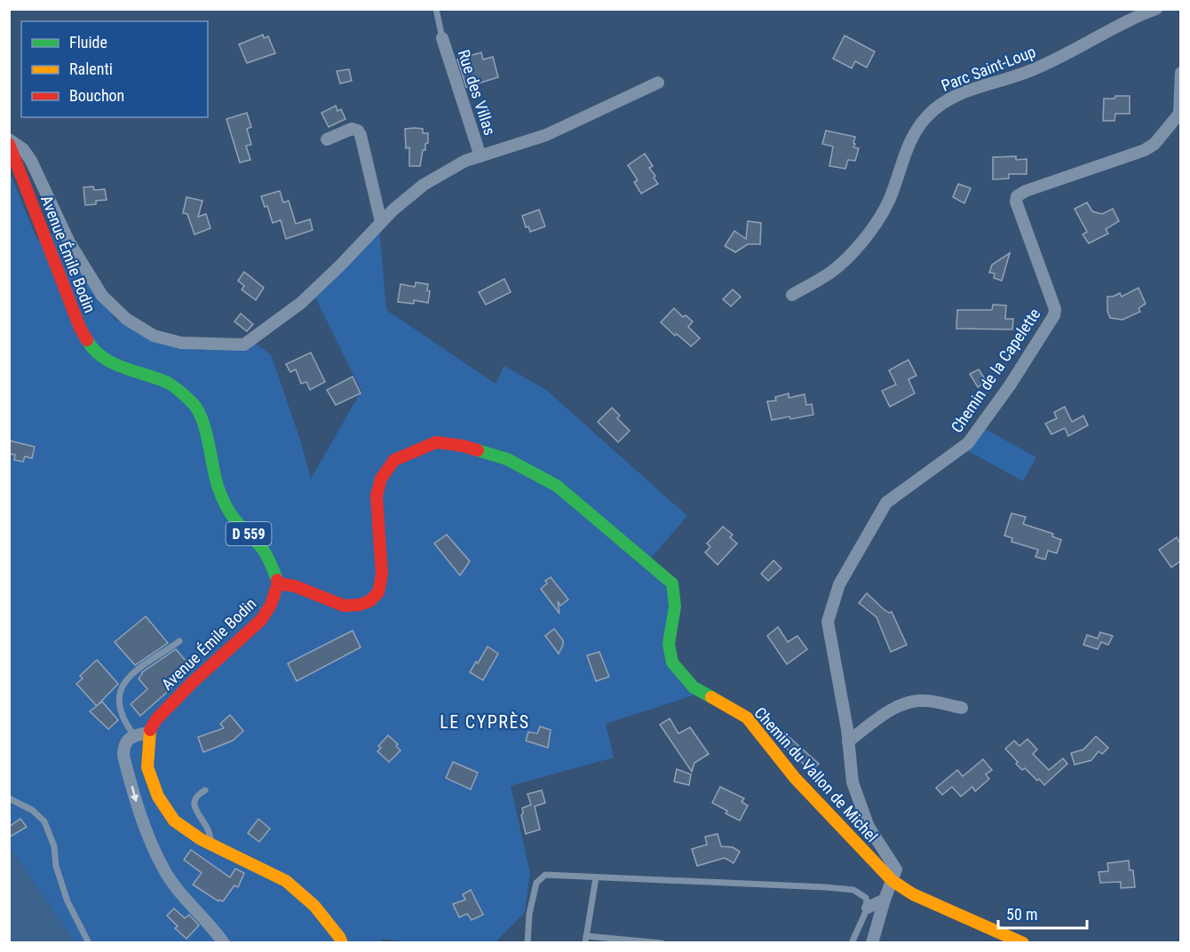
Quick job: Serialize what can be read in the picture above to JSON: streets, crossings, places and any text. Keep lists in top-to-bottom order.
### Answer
{
  "streets": {
    "street": [
      "Parc Saint-Loup",
      "Rue des Villas",
      "Avenue Émile Bodin",
      "Chemin de la Capelette",
      "D 559",
      "Chemin du Vallon de Michel"
    ]
  },
  "crossings": [
    ["Avenue Émile Bodin", "Chemin du Vallon de Michel"],
    ["Chemin de la Capelette", "Chemin du Vallon de Michel"]
  ],
  "districts": ["LE CYPRÈS"],
  "legend": ["Fluide", "Ralenti", "Bouchon"],
  "scale_bar": "50 m"
}
